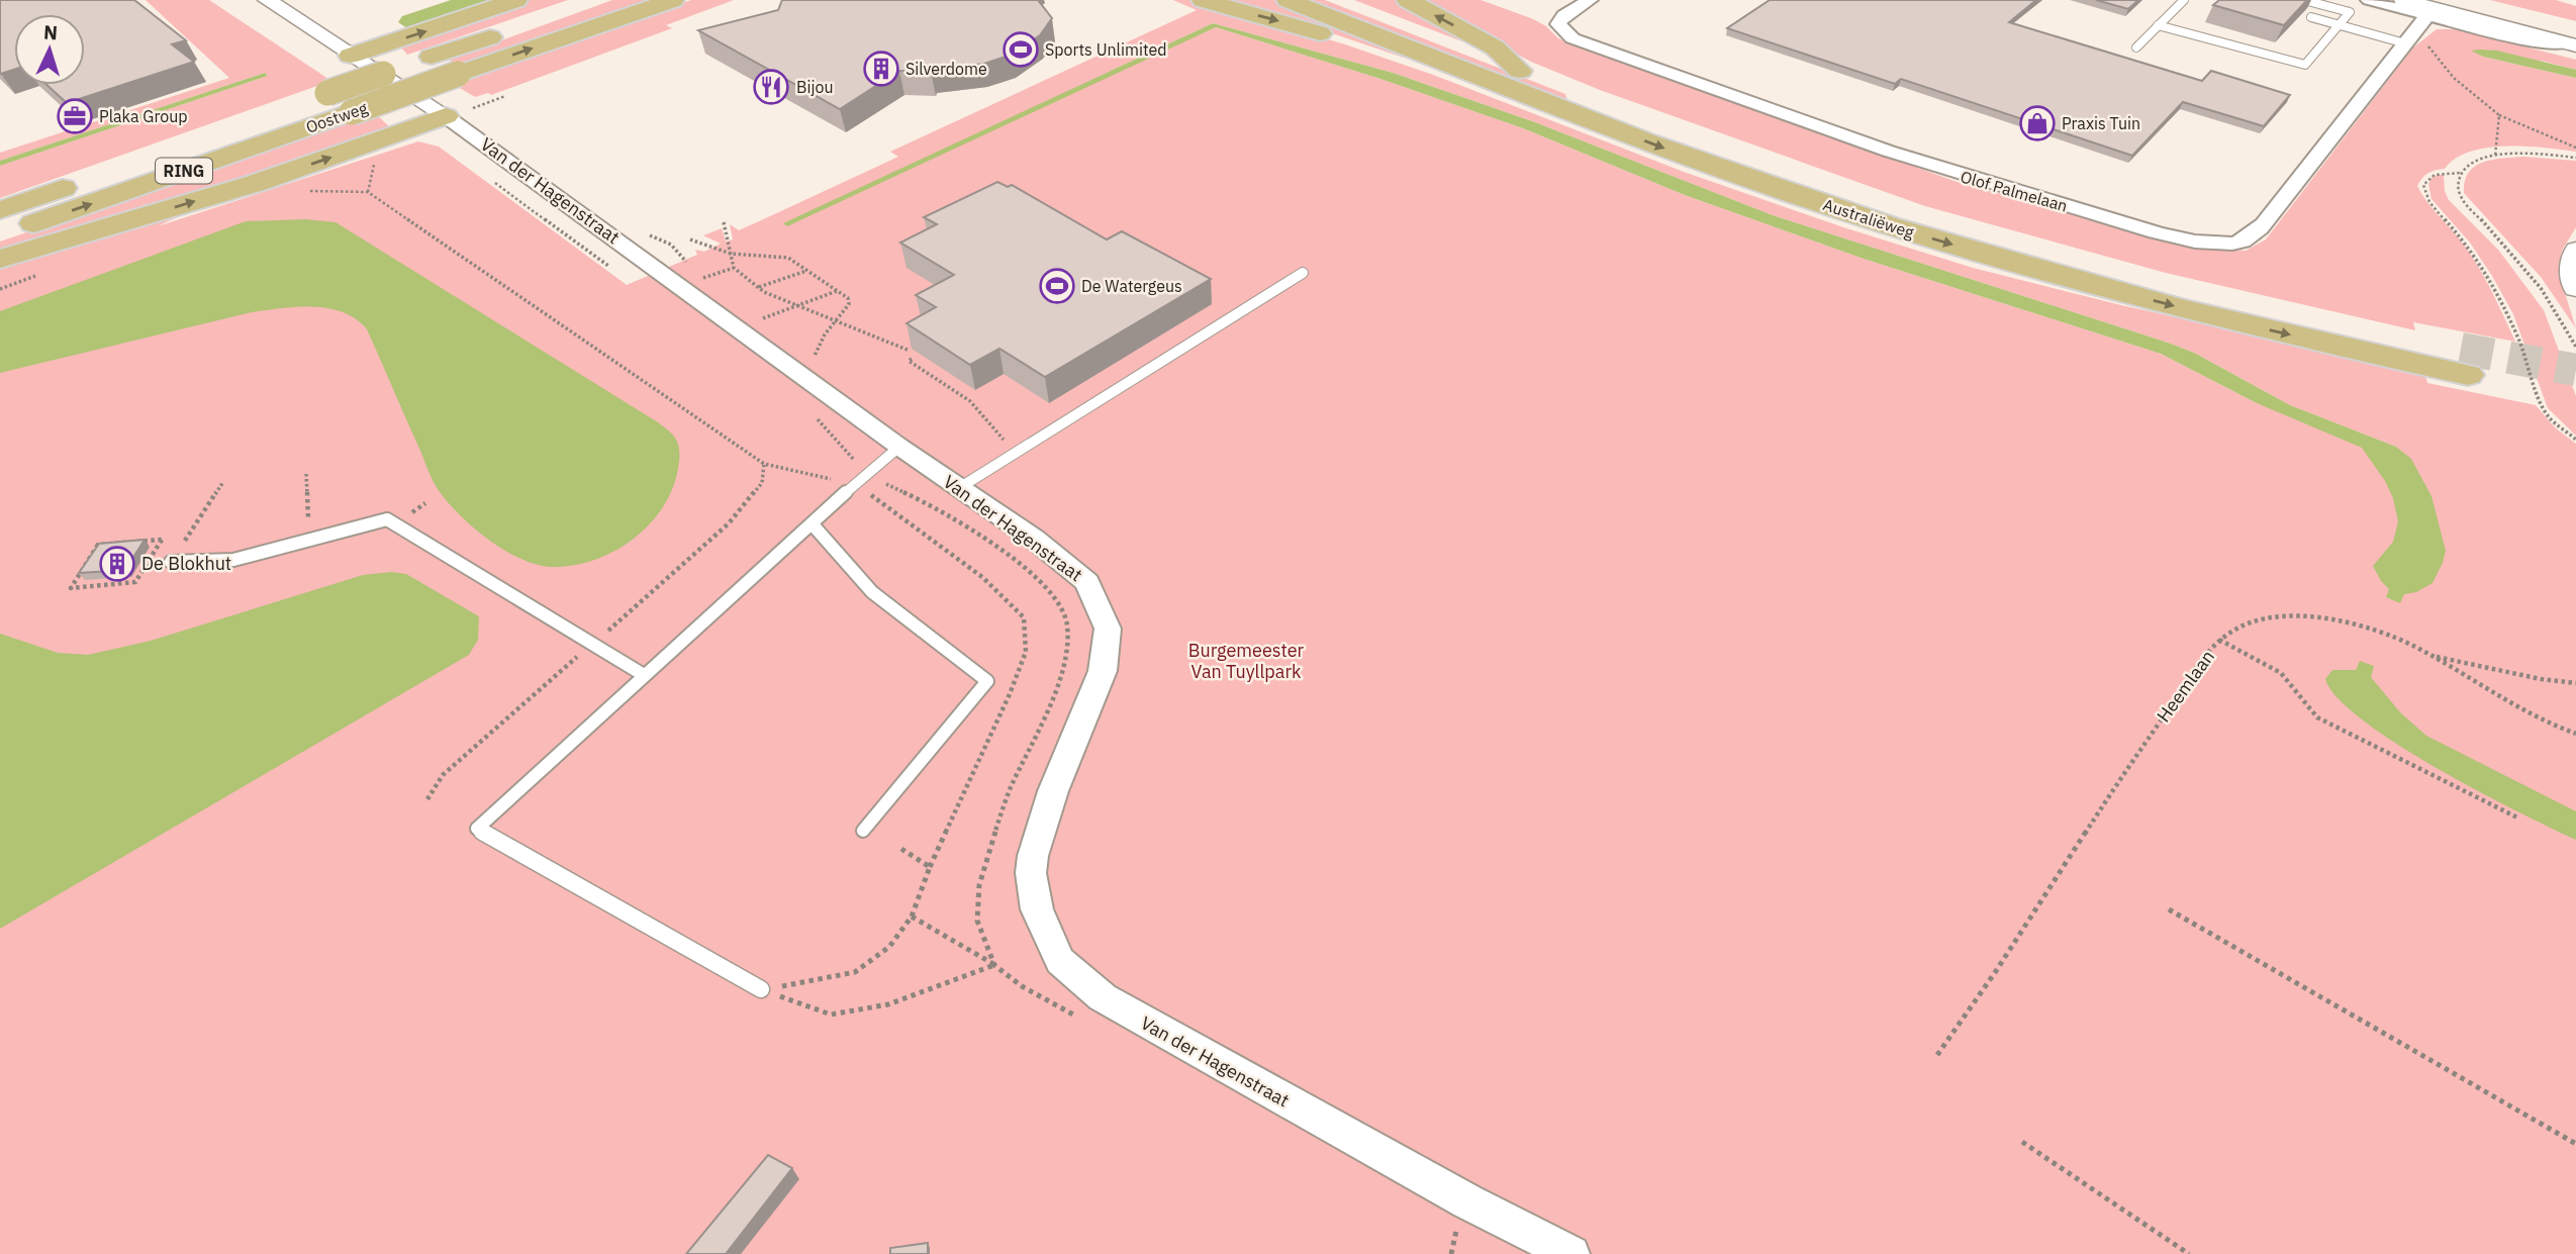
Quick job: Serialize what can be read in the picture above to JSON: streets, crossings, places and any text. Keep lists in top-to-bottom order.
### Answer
{
  "streets": {
    "main road": ["Oostweg", "RING", "Australiëweg"],
    "street": ["Van der Hagenstraat", "Olof Palmelaan"],
    "path": ["Heemlaan"]
  },
  "parks": ["Burgemeester Van Tuyllpark"],
  "places": {
    "sports": ["Sports Unlimited", "De Watergeus"],
    "building": ["Silverdome", "De Blokhut"],
    "restaurant": ["Bijou"],
    "office": ["Plaka Group"],
    "shop": ["Praxis Tuin"]
  },
  "north": "top"
}
